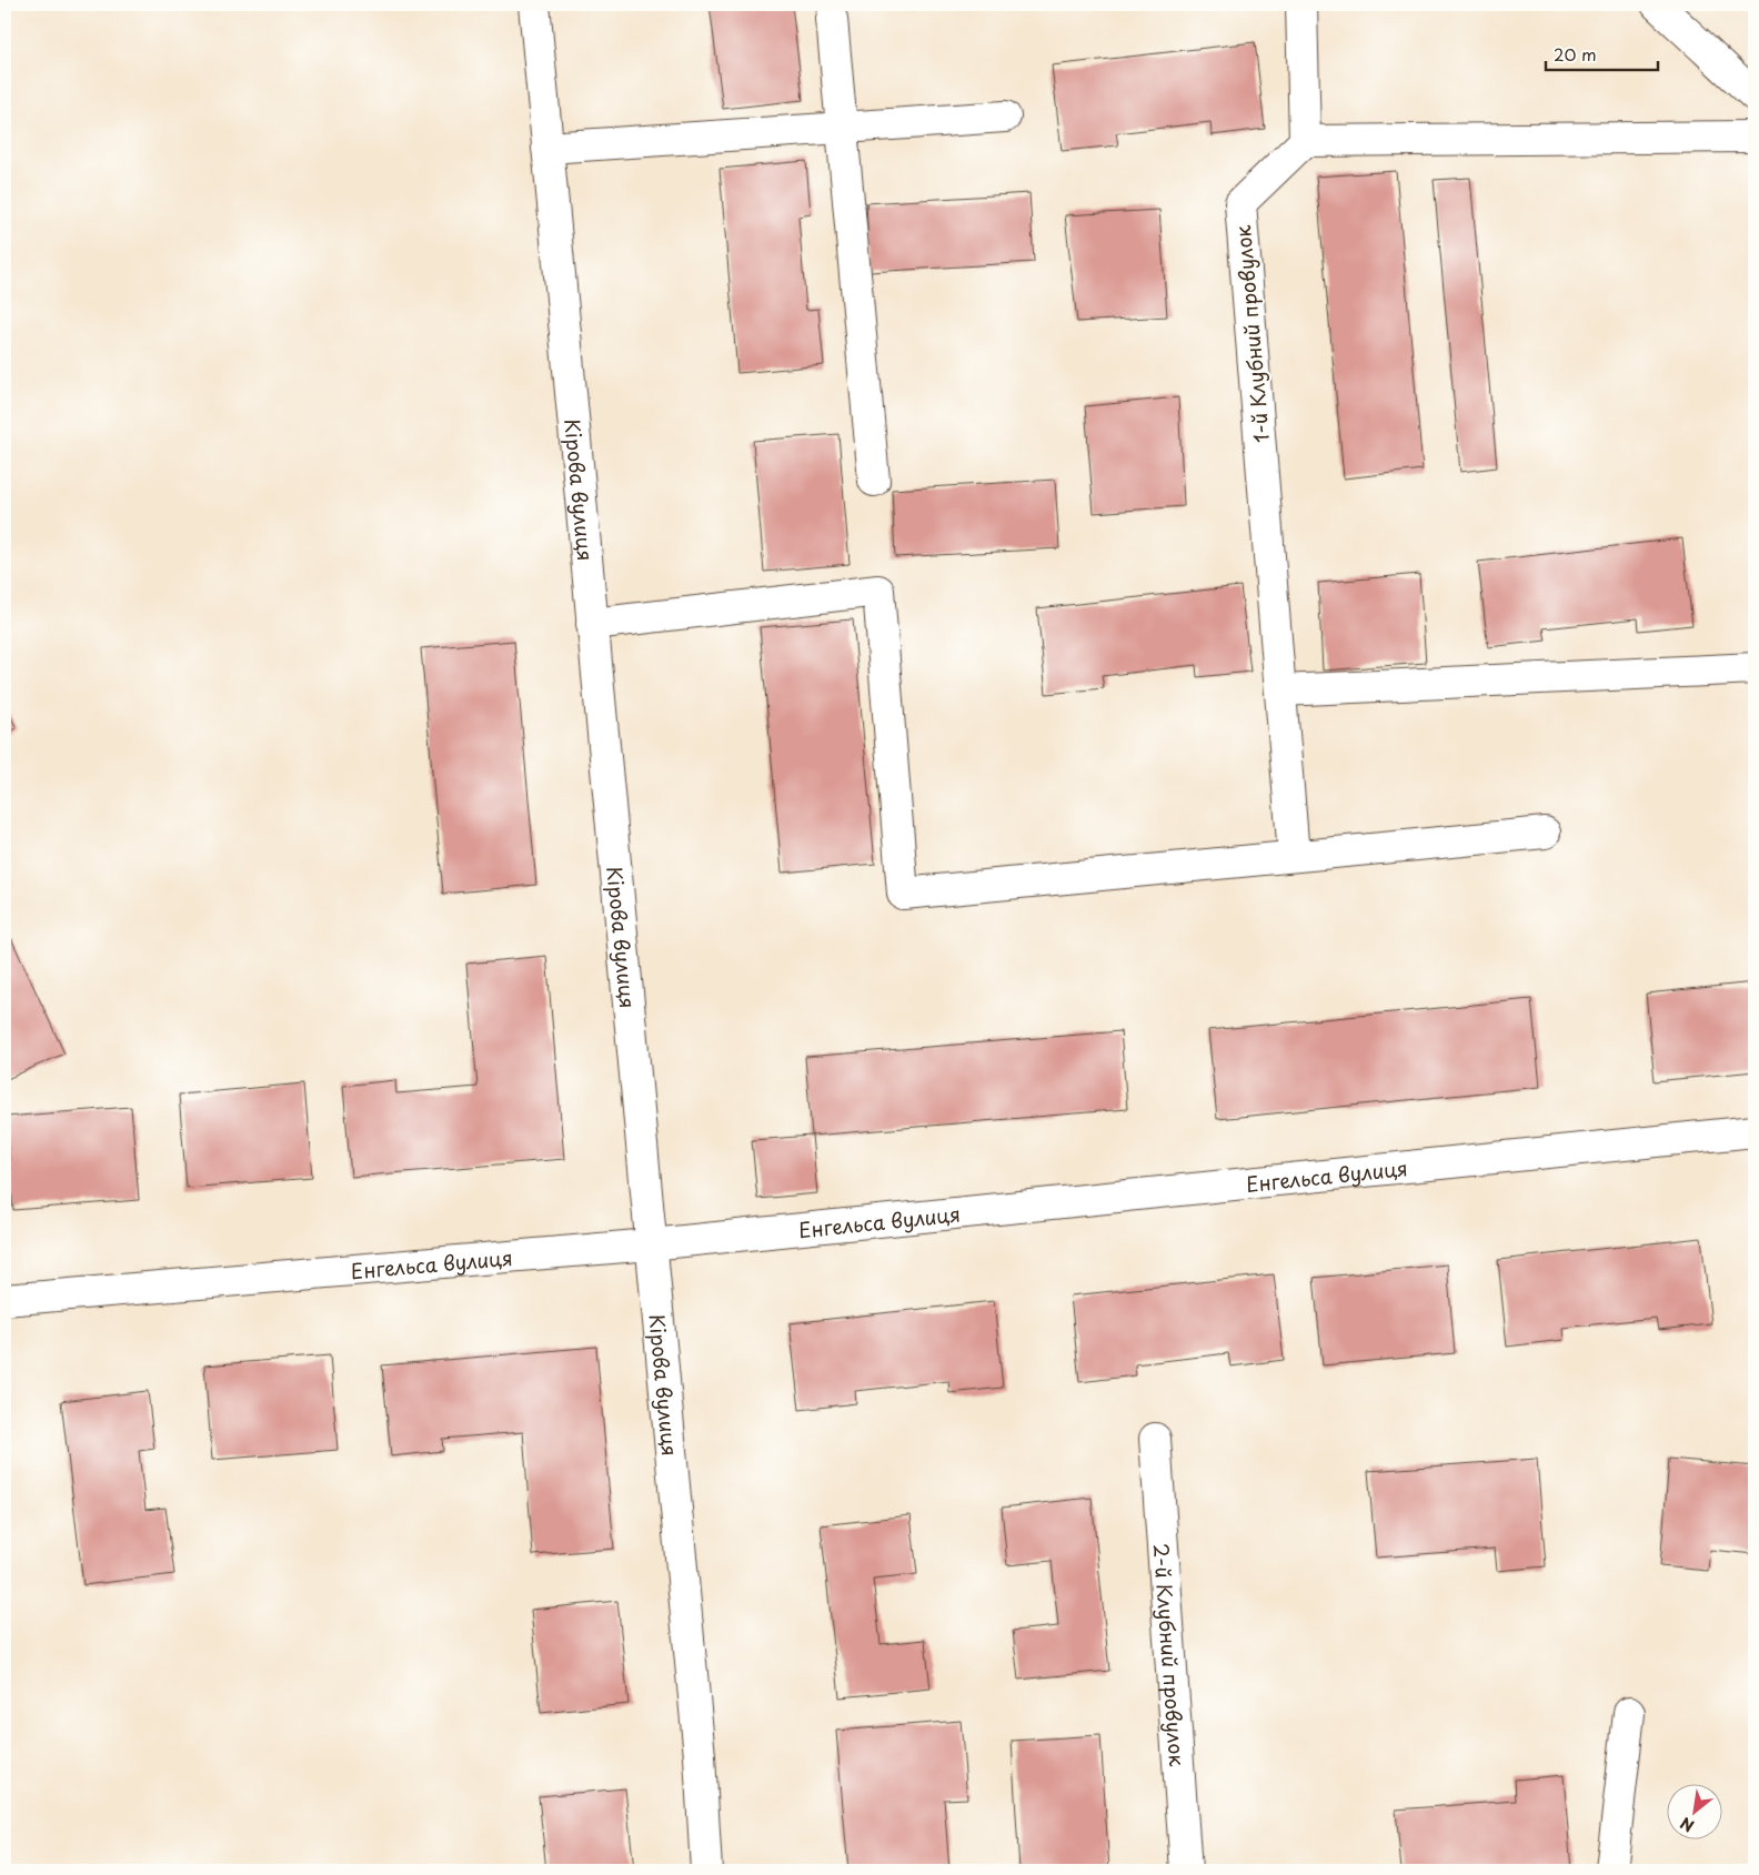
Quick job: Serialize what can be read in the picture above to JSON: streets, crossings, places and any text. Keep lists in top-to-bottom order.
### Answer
{
  "streets": {
    "street": [
      "1-й Клубний провулок",
      "Кірова вулиця",
      "Енгельса вулиця",
      "2-й Клубний провулок"
    ]
  },
  "crossings": [
    ["Кірова вулиця", "Енгельса вулиця"]
  ],
  "scale_bar": "20 m",
  "north": "bottom left"
}
